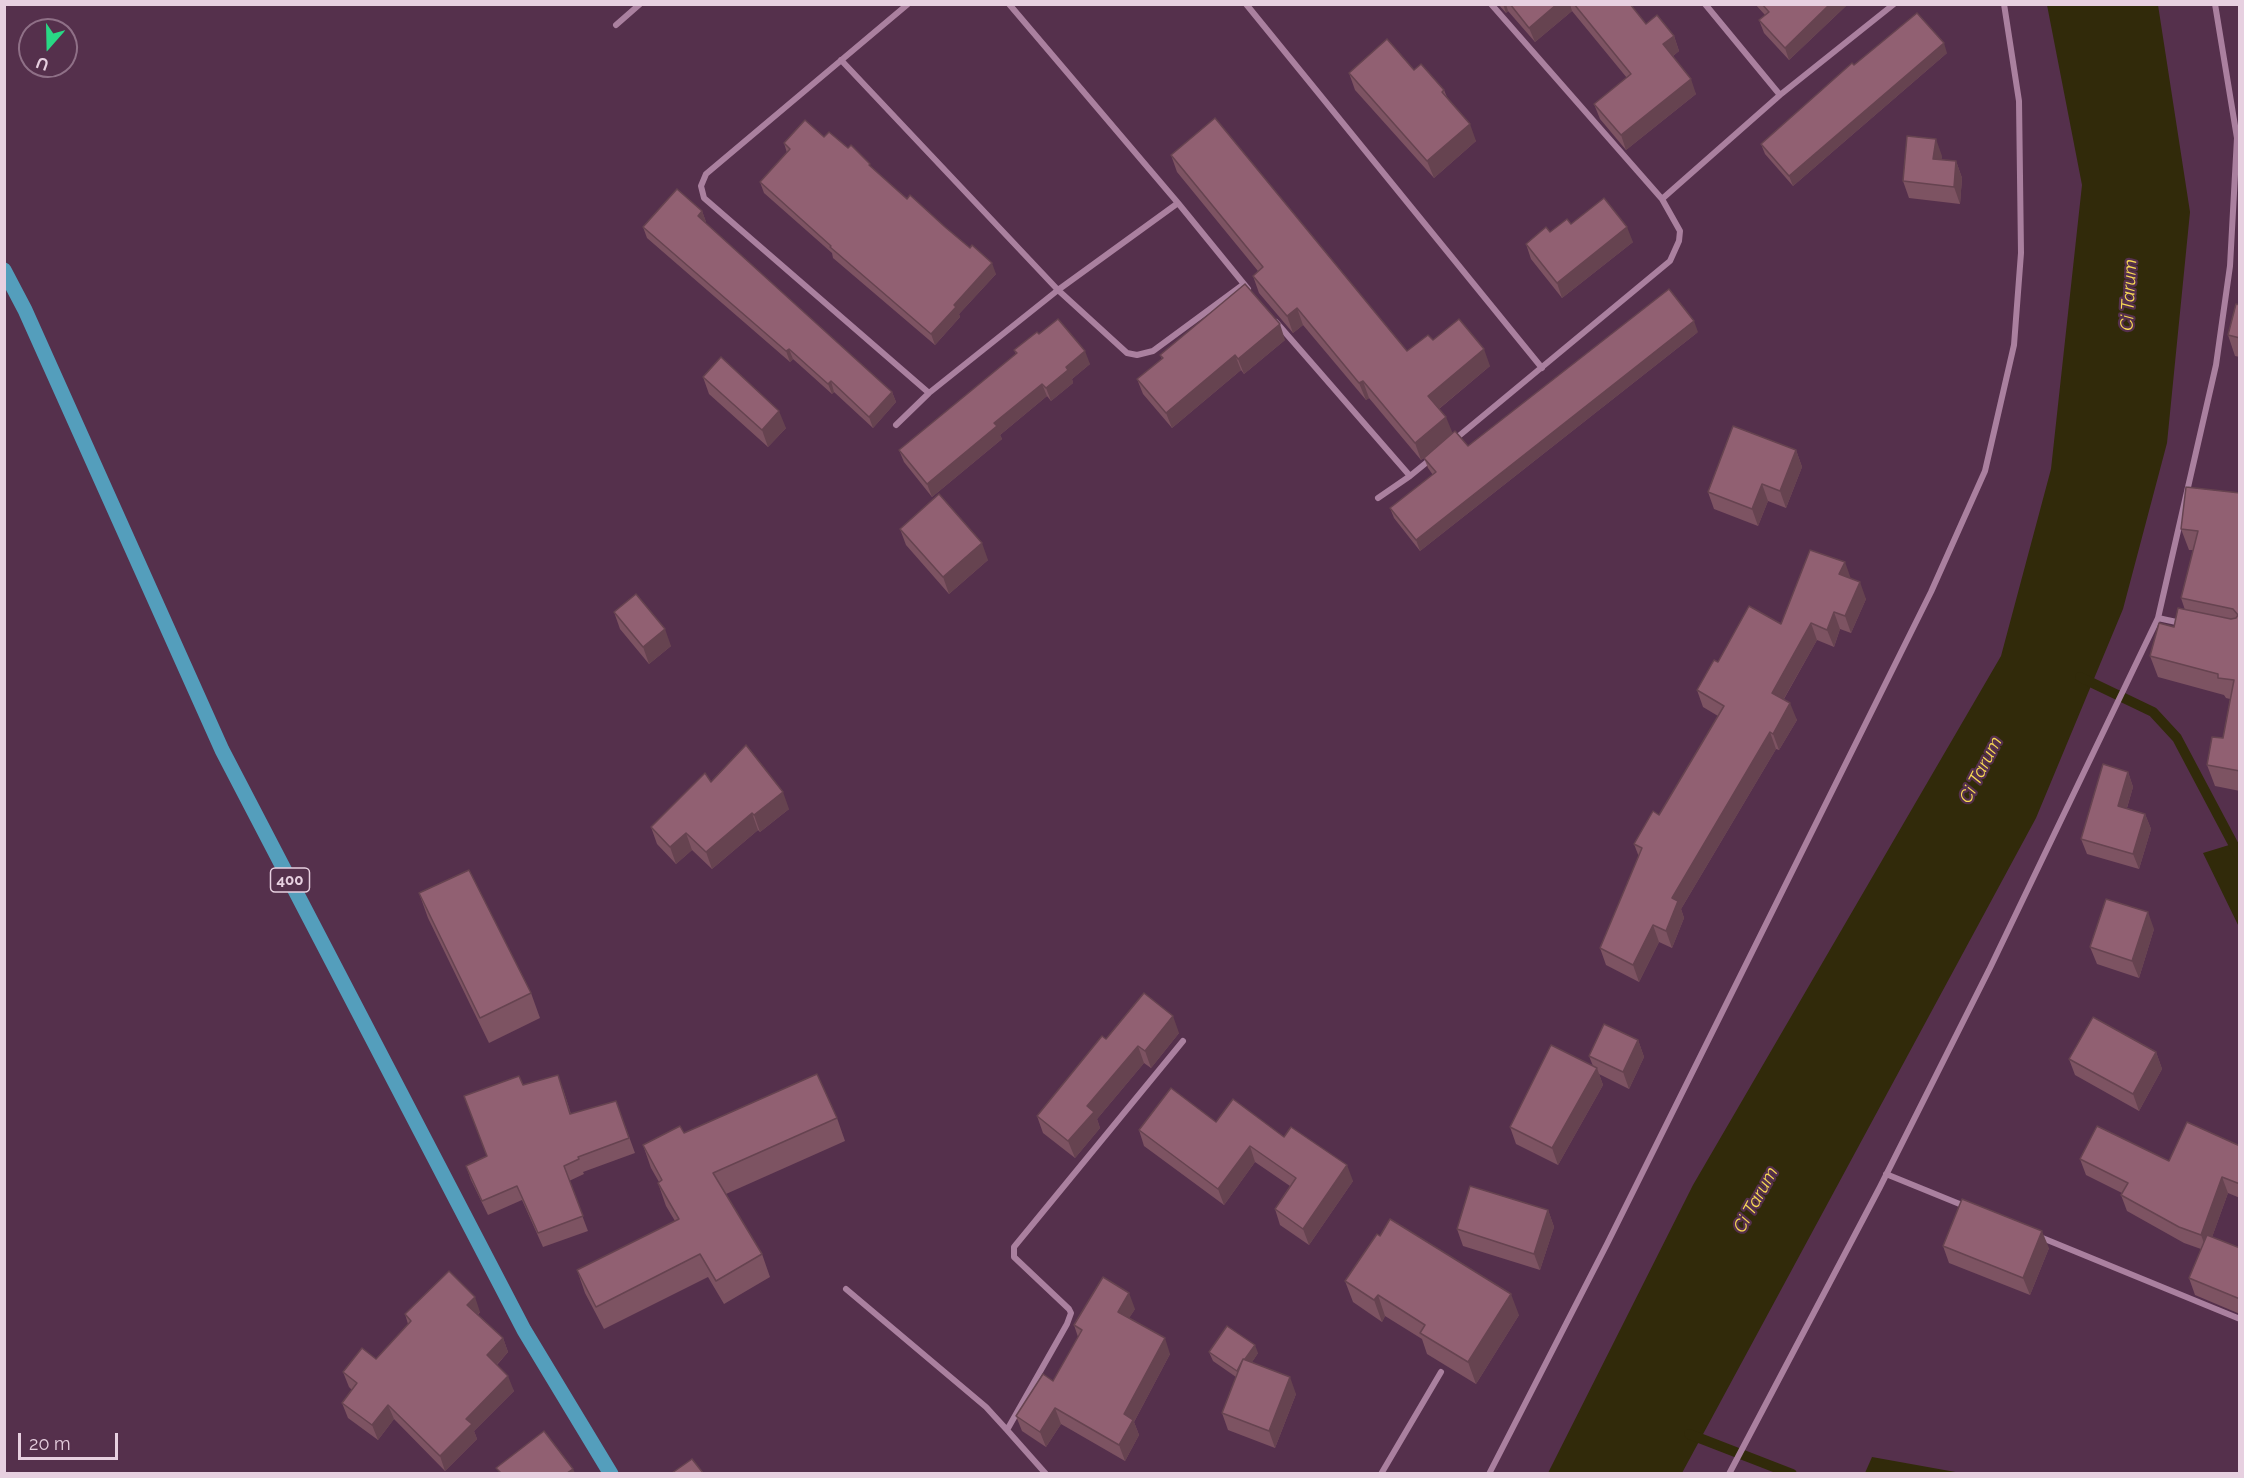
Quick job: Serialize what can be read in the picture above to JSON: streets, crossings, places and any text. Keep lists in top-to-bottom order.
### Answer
{
  "streets": {
    "main road": ["400"]
  },
  "water": ["Ci Tarum"],
  "scale_bar": "20 m",
  "north": "bottom"
}
